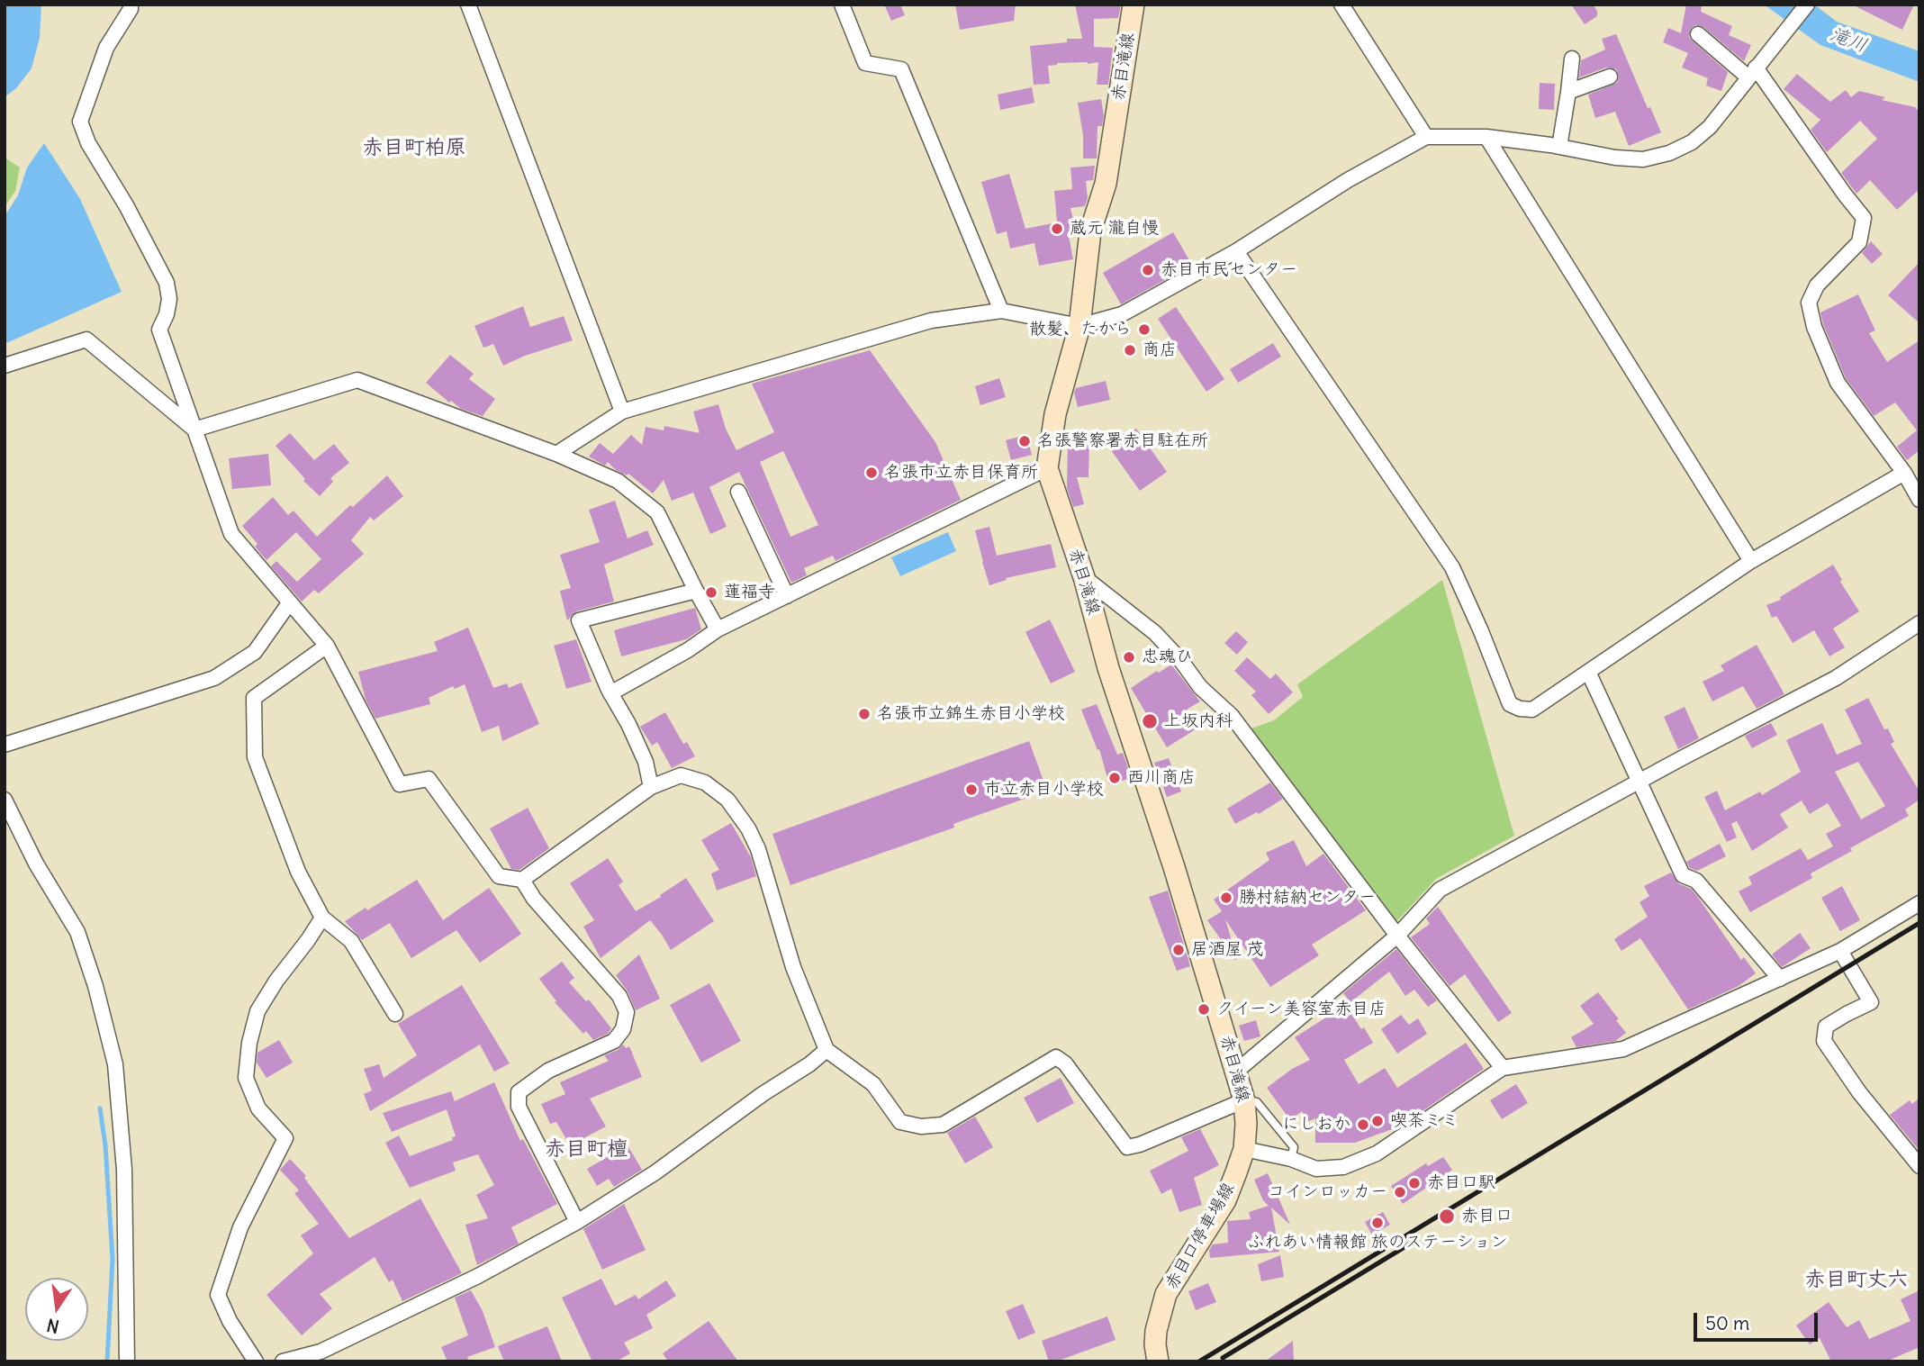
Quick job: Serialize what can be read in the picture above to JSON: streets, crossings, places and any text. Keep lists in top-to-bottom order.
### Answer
{
  "streets": {
    "main road": ["赤目滝線", "赤目口停車場線"]
  },
  "crossings": [
    ["赤目滝線", "赤目口停車場線"]
  ],
  "districts": ["赤目町柏原", "赤目町檀", "赤目町丈六"],
  "water": ["滝川"],
  "places": [
    "蔵元 瀧自慢",
    "赤目市民センター",
    "散髪、たから",
    "商店",
    "名張警察署赤目駐在所",
    "名張市立赤目保育所",
    "蓮福寺",
    "忠魂ひ",
    "名張市立錦生赤目小学校",
    "上坂内科",
    "西川商店",
    "市立赤目小学校",
    "勝村結納センター",
    "居酒屋 茂",
    "クイーン美容室赤目店",
    "喫茶ミミ",
    "にしおか",
    "赤目口駅",
    "コインロッカー",
    "赤目口",
    "ふれあい情報館 旅のステーション"
  ],
  "scale_bar": "50 m",
  "north": "bottom"
}
